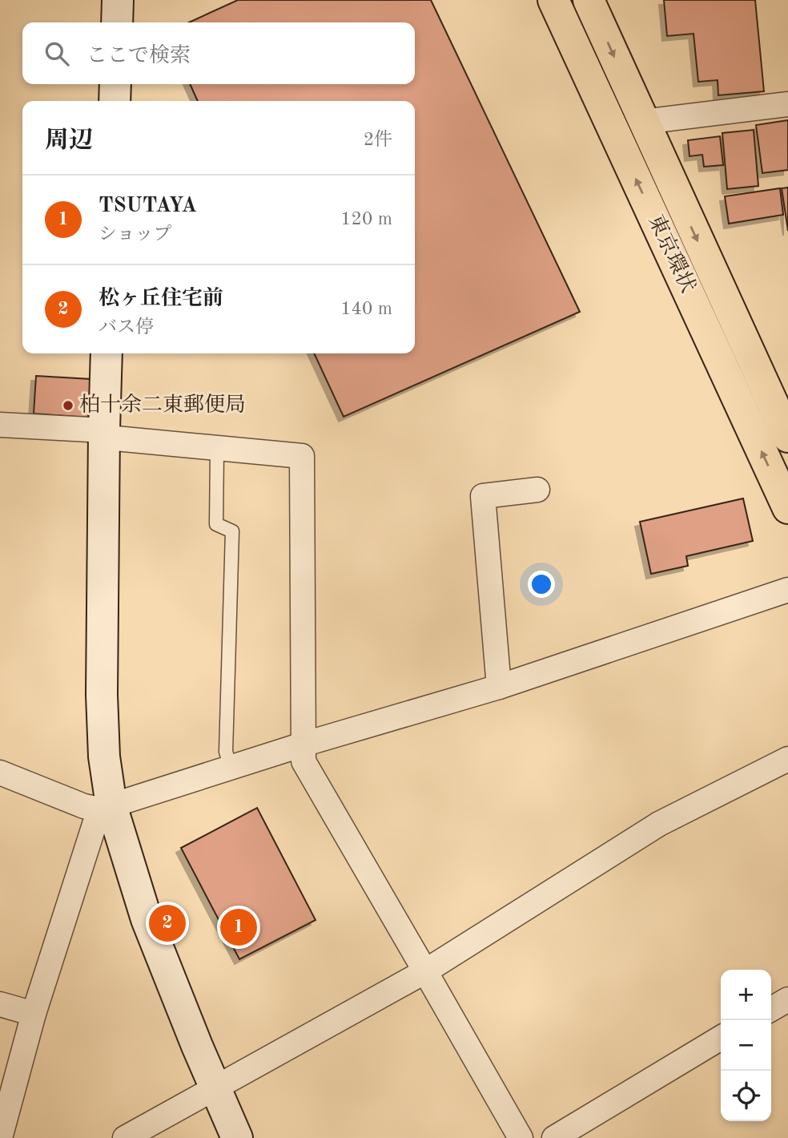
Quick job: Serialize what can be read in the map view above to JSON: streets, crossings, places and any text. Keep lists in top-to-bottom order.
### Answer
{
  "streets": {
    "highway": ["東京環状"]
  },
  "places": ["柏十余二東郵便局"],
  "page": {
    "search": "ここで検索",
    "heading": ["周辺", "2件"],
    "list": [
      {
        "mark": "1",
        "name": "TSUTAYA",
        "note": "ショップ",
        "value": "120 m"
      },
      {
        "mark": "2",
        "name": "松ヶ丘住宅前",
        "note": "バス停",
        "value": "140 m"
      }
    ],
    "pins": ["2", "1"],
    "map_buttons": ["+", "−"]
  }
}
